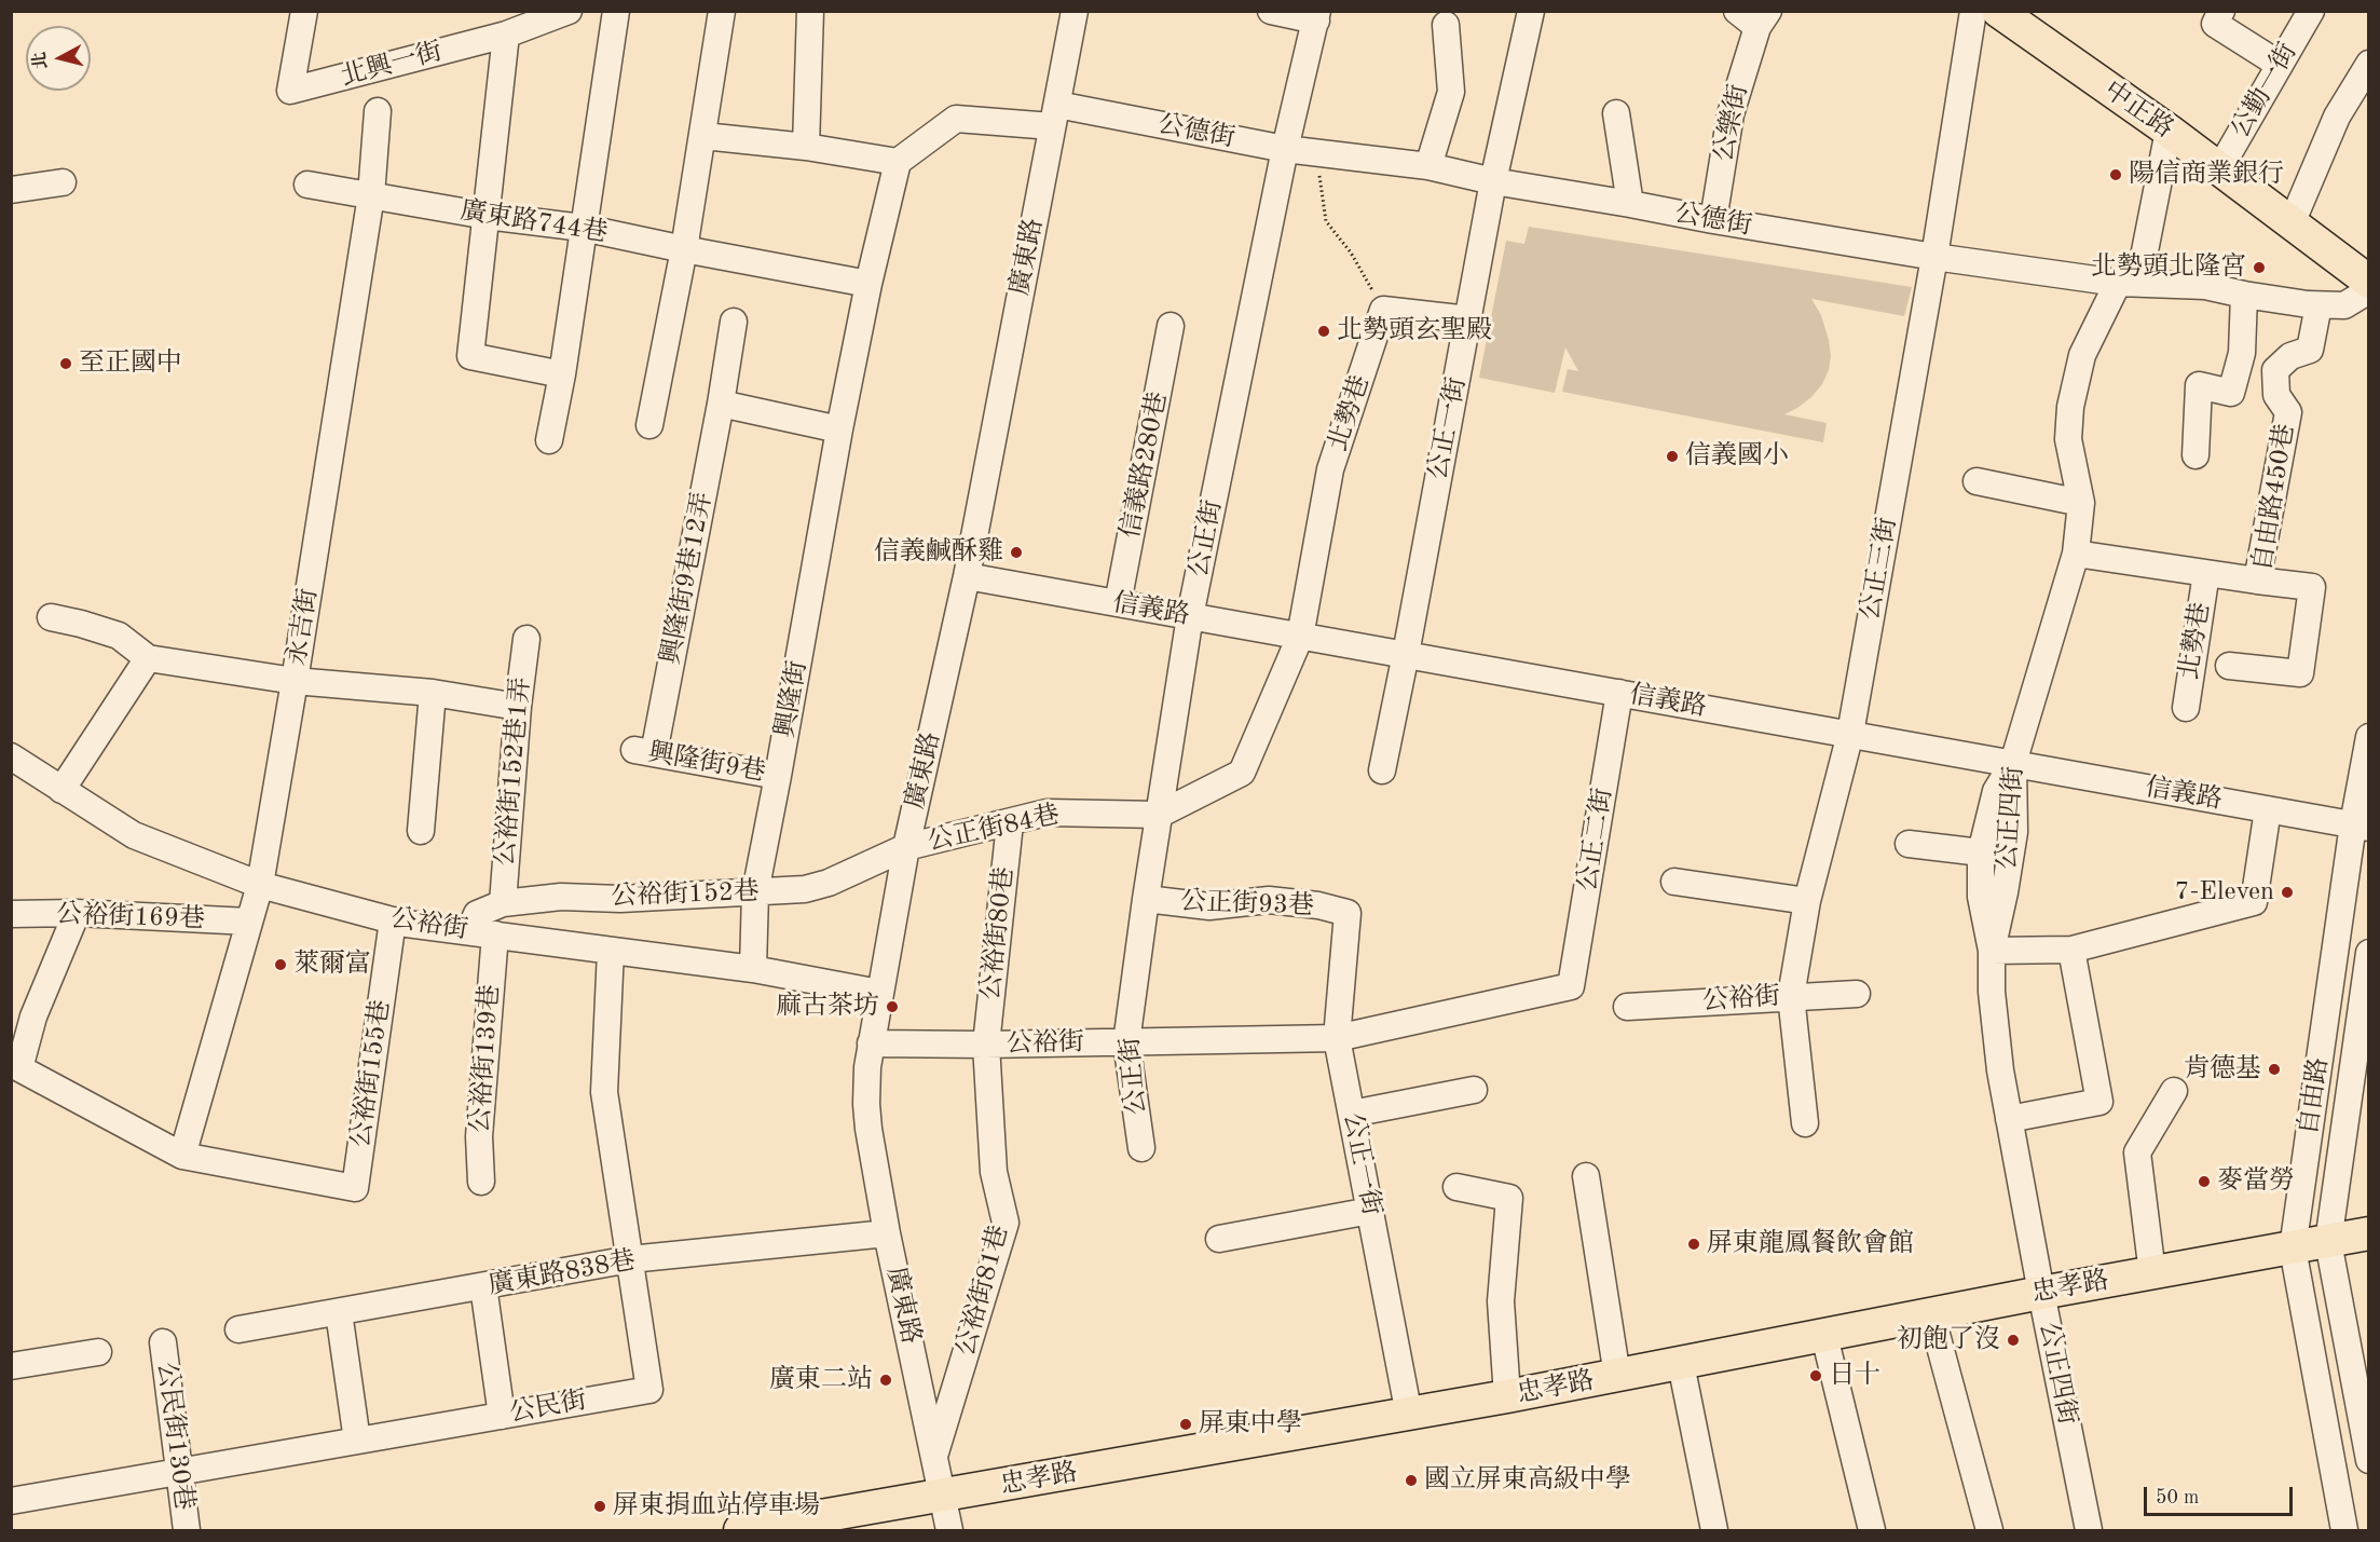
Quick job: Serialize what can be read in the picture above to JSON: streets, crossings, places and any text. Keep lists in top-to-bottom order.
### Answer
{
  "streets": {
    "main road": ["中正路", "忠孝路"],
    "street": [
      "北興一街",
      "公勤一街",
      "公樂街",
      "公德街",
      "廣東路744巷",
      "廣東路",
      "北勢巷",
      "公正一街",
      "信義路280巷",
      "自由路450巷",
      "公正街",
      "公正三街",
      "興隆街9巷12弄",
      "信義路",
      "永吉街",
      "興隆街",
      "興隆街9巷",
      "公裕街152巷1弄",
      "公正四街",
      "公正街84巷",
      "公正二街",
      "公裕街152巷",
      "公正街93巷",
      "公裕街169巷",
      "公裕街",
      "公裕街80巷",
      "公裕街139巷",
      "公裕街155巷",
      "自由路",
      "廣東路838巷",
      "公裕街81巷",
      "公民街",
      "公民街130巷"
    ]
  },
  "crossings": [
    ["公勤一街", "中正路"],
    ["中正路", "公正四街"],
    ["公樂街", "公德街"],
    ["公德街", "廣東路"],
    ["公德街", "公正一街"],
    ["公德街", "自由路450巷"],
    ["公德街", "公正街"],
    ["公德街", "公正三街"],
    ["公德街", "公正四街"],
    ["廣東路744巷", "永吉街"],
    ["廣東路", "信義路"],
    ["廣東路", "公正街84巷"],
    ["廣東路", "公裕街152巷"],
    ["廣東路", "公裕街"],
    ["廣東路", "廣東路838巷"],
    ["廣東路", "忠孝路"],
    ["廣東路", "公裕街81巷"],
    ["北勢巷", "自由路450巷"],
    ["北勢巷", "公正街"],
    ["北勢巷", "信義路"],
    ["北勢巷", "公正四街"],
    ["北勢巷", "公正街84巷"],
    ["公正一街", "信義路"],
    ["公正一街", "公正街93巷"],
    ["公正一街", "公裕街"],
    ["公正一街", "忠孝路"],
    ["信義路280巷", "信義路"],
    ["公正街", "信義路"],
    ["公正街", "公正街84巷"],
    ["公正街", "公正街93巷"],
    ["公正街", "公裕街"],
    ["公正三街", "信義路"],
    ["公正三街", "公裕街"],
    ["興隆街9巷12弄", "興隆街9巷"],
    ["信義路", "公正四街"],
    ["信義路", "公正二街"],
    ["信義路", "自由路"],
    ["永吉街", "公裕街169巷"],
    ["永吉街", "公裕街"],
    ["永吉街", "公裕街155巷"],
    ["興隆街", "興隆街9巷"],
    ["興隆街", "公裕街152巷"],
    ["興隆街", "公裕街"],
    ["公裕街152巷1弄", "公裕街152巷"],
    ["公正四街", "忠孝路"],
    ["公正街84巷", "公裕街152巷"],
    ["公正街84巷", "公裕街80巷"],
    ["公正二街", "公裕街"],
    ["公裕街152巷", "公裕街"],
    ["公裕街", "公裕街80巷"],
    ["公裕街", "公裕街139巷"],
    ["公裕街", "公裕街155巷"],
    ["公裕街", "公裕街81巷"],
    ["公裕街", "公民街"],
    ["公裕街80巷", "公裕街81巷"],
    ["自由路", "忠孝路"],
    ["廣東路838巷", "公民街"],
    ["公民街", "公民街130巷"]
  ],
  "places": [
    "陽信商業銀行",
    "北勢頭北隆宮",
    "北勢頭玄聖殿",
    "至正國中",
    "信義國小",
    "信義鹹酥雞",
    "7-Eleven",
    "萊爾富",
    "麻古茶坊",
    "肯德基",
    "麥當勞",
    "屏東龍鳳餐飲會館",
    "初飽了沒",
    "日十",
    "廣東二站",
    "屏東中學",
    "國立屏東高級中學",
    "屏東捐血站停車場"
  ],
  "scale_bar": "50 m",
  "north": "left"
}
